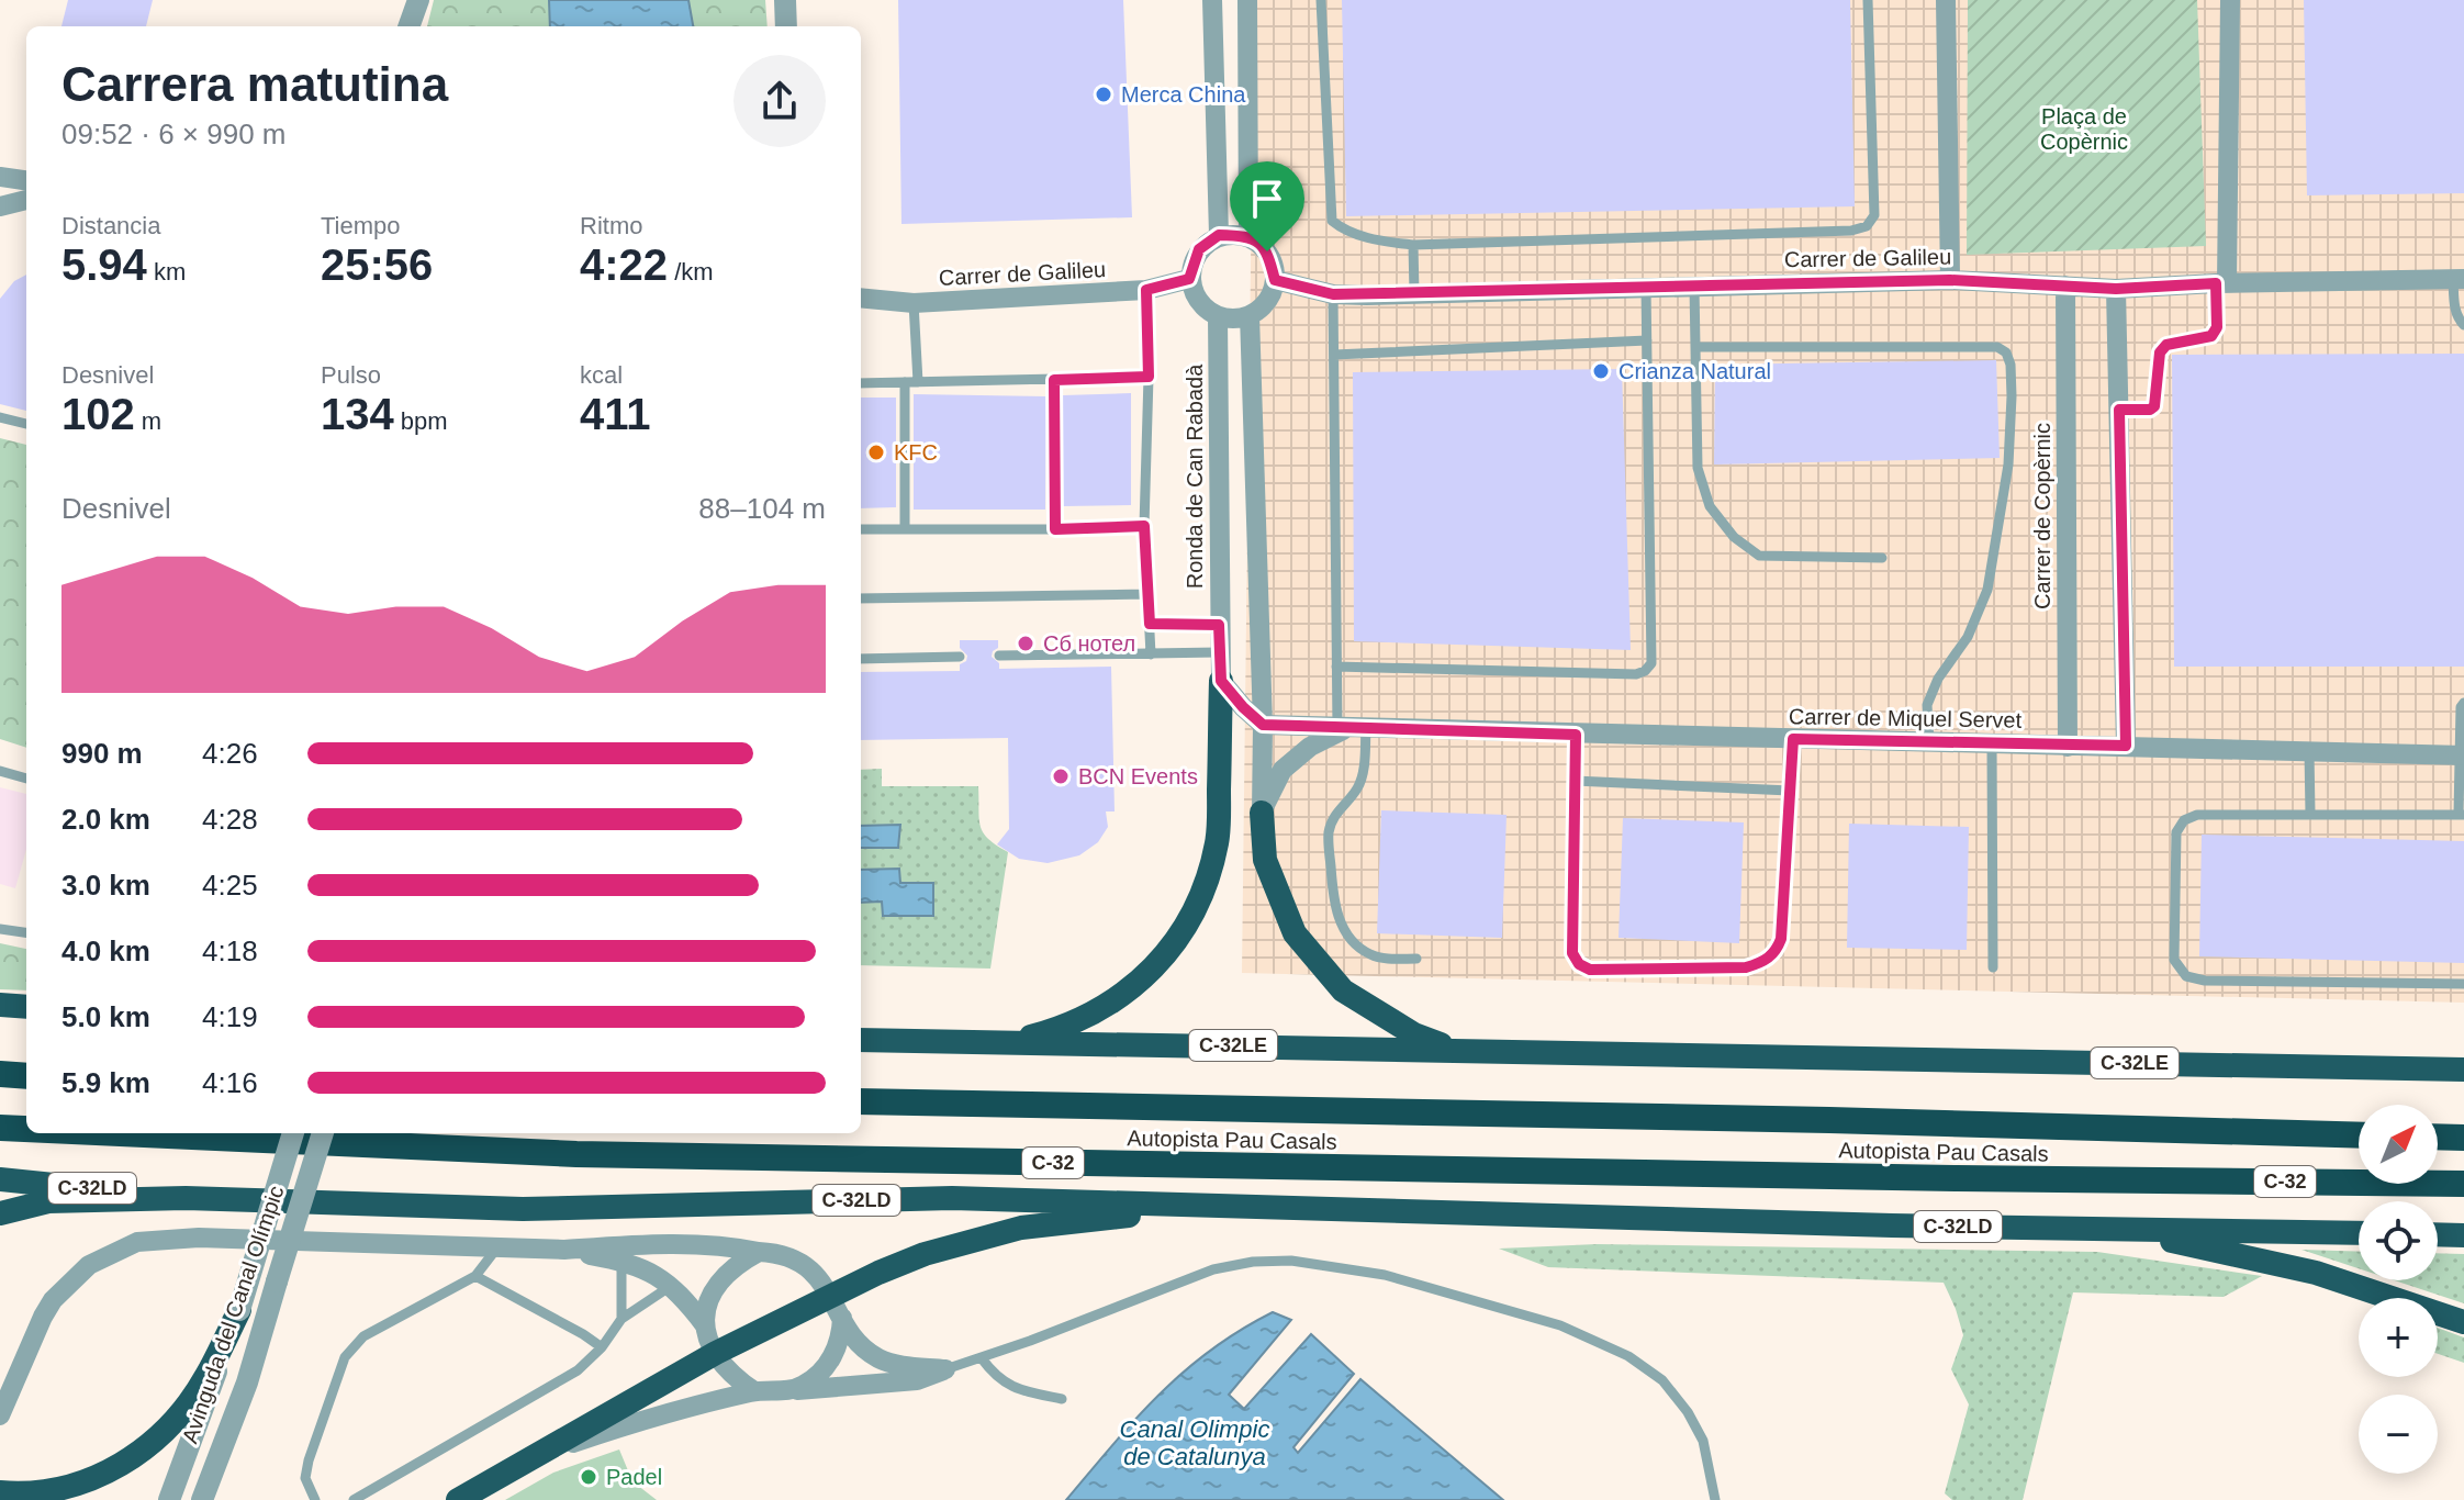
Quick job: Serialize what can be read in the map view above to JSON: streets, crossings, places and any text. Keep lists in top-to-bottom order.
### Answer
{
  "streets": {
    "highway": [
      "C-32LE",
      "Autopista Pau Casals",
      "C-32",
      "C-32LD"
    ],
    "street": [
      "Carrer de Galileu",
      "Ronda de Can Rabadà",
      "Carrer de Copèrnic",
      "Carrer de Miquel Servet",
      "Avinguda del Canal Olímpic"
    ]
  },
  "crossings": [
    ["Carrer de Galileu", "Ronda de Can Rabadà"],
    ["Carrer de Galileu", "Carrer de Copèrnic"],
    ["Carrer de Copèrnic", "Carrer de Miquel Servet"]
  ],
  "water": ["Canal Olimpic de Catalunya"],
  "parks": ["Plaça de Copèrnic"],
  "places": [
    "Merca China",
    "Crianza Natural",
    "KFC",
    "Сб нотел",
    "BCN Events",
    "Padel"
  ],
  "north": "top right",
  "page": {
    "heading": ["Carrera matutina", "09:52 · 6 × 990 m"],
    "stats": [
      ["Distancia", "5.94 km"],
      ["Tiempo", "25:56"],
      ["Ritmo", "4:22 /km"],
      ["Desnivel", "102 m"],
      ["Pulso", "134 bpm"],
      ["kcal", "411"]
    ],
    "chart": ["Desnivel", "88–104 m"],
    "list": [
      {
        "name": "990 m",
        "note": "4:26"
      },
      {
        "name": "2.0 km",
        "note": "4:28"
      },
      {
        "name": "3.0 km",
        "note": "4:25"
      },
      {
        "name": "4.0 km",
        "note": "4:18"
      },
      {
        "name": "5.0 km",
        "note": "4:19"
      },
      {
        "name": "5.9 km",
        "note": "4:16"
      }
    ],
    "map_buttons": ["+", "−"]
  }
}
